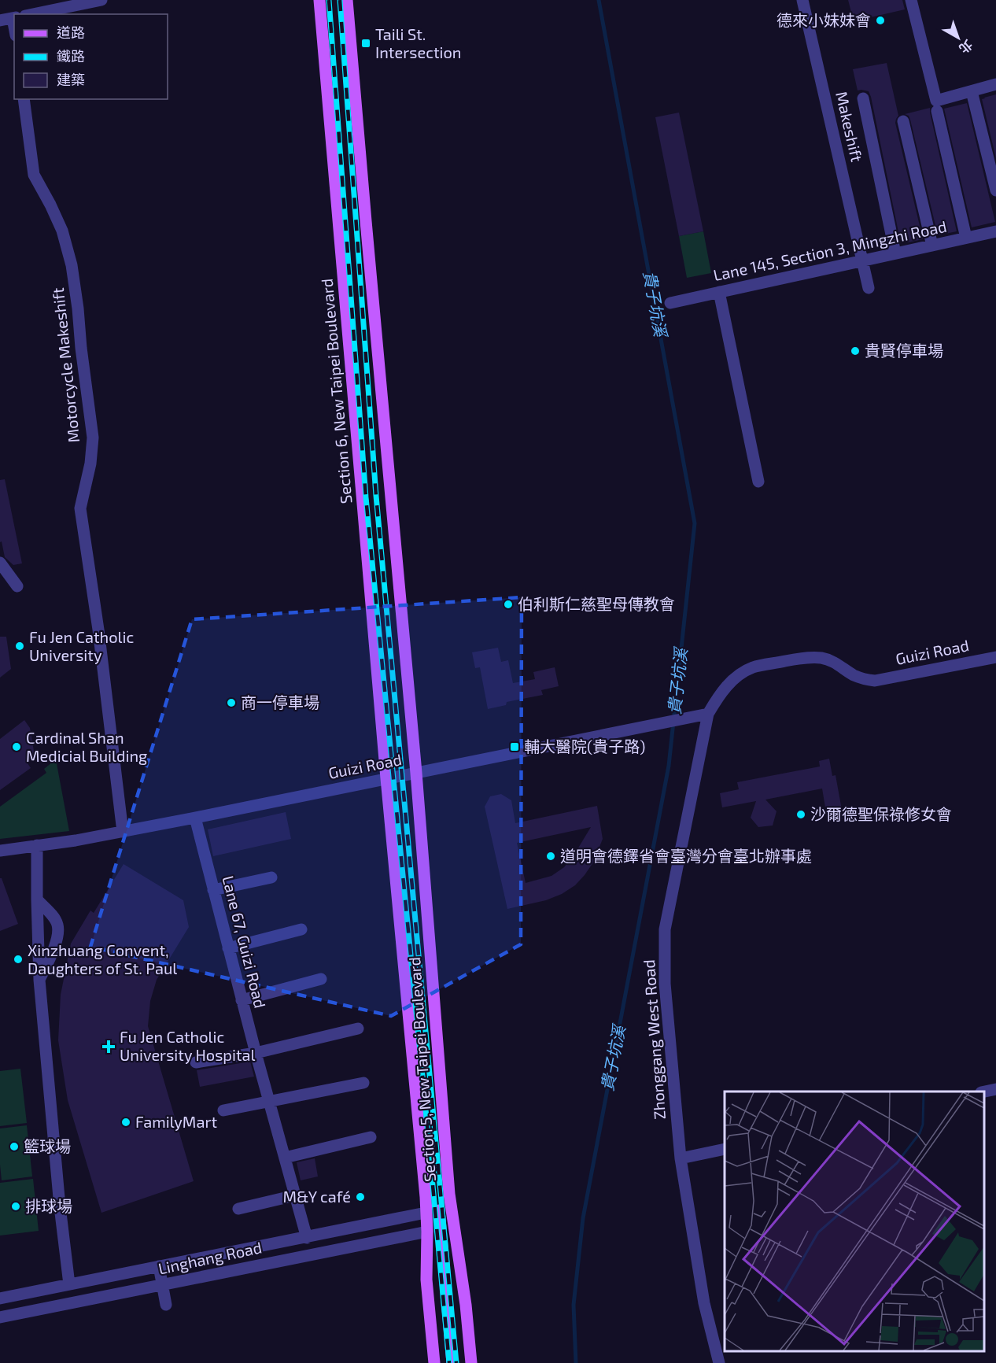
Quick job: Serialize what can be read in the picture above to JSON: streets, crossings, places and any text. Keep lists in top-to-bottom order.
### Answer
{
  "streets": {
    "main road": ["Section 6, New Taipei Boulevard", "Section 5, New Taipei Boulevard"],
    "street": [
      "Makeshift",
      "Lane 145, Section 3, Mingzhi Road",
      "Motorcycle Makeshift",
      "Guizi Road",
      "Lane 67, Guizi Road",
      "Zhonggang West Road",
      "Linghang Road"
    ]
  },
  "crossings": [
    ["Makeshift", "Lane 145, Section 3, Mingzhi Road"],
    ["Motorcycle Makeshift", "Guizi Road"],
    ["Section 6, New Taipei Boulevard", "Guizi Road"],
    ["Section 6, New Taipei Boulevard", "Section 5, New Taipei Boulevard"],
    ["Guizi Road", "Lane 67, Guizi Road"],
    ["Guizi Road", "Zhonggang West Road"],
    ["Guizi Road", "Section 5, New Taipei Boulevard"],
    ["Lane 67, Guizi Road", "Linghang Road"],
    ["Section 5, New Taipei Boulevard", "Linghang Road"]
  ],
  "water": ["貴子坑溪"],
  "places": {
    "other": [
      "德來小妹妹會",
      "貴賢停車場",
      "伯利斯仁慈聖母傳教會",
      "Fu Jen Catholic University",
      "商一停車場",
      "Cardinal Shan Medicial Building",
      "沙爾德聖保祿修女會",
      "道明會德鐸省會臺灣分會臺北辦事處",
      "Xinzhuang Convent, Daughters of St. Paul",
      "FamilyMart",
      "籃球場",
      "M&Y café",
      "排球場"
    ],
    "transit": ["Taili St. Intersection", "輔大醫院(貴子路)"],
    "health": ["Fu Jen Catholic University Hospital"]
  },
  "legend": ["道路", "鐵路", "建築"],
  "north": "bottom right"
}
